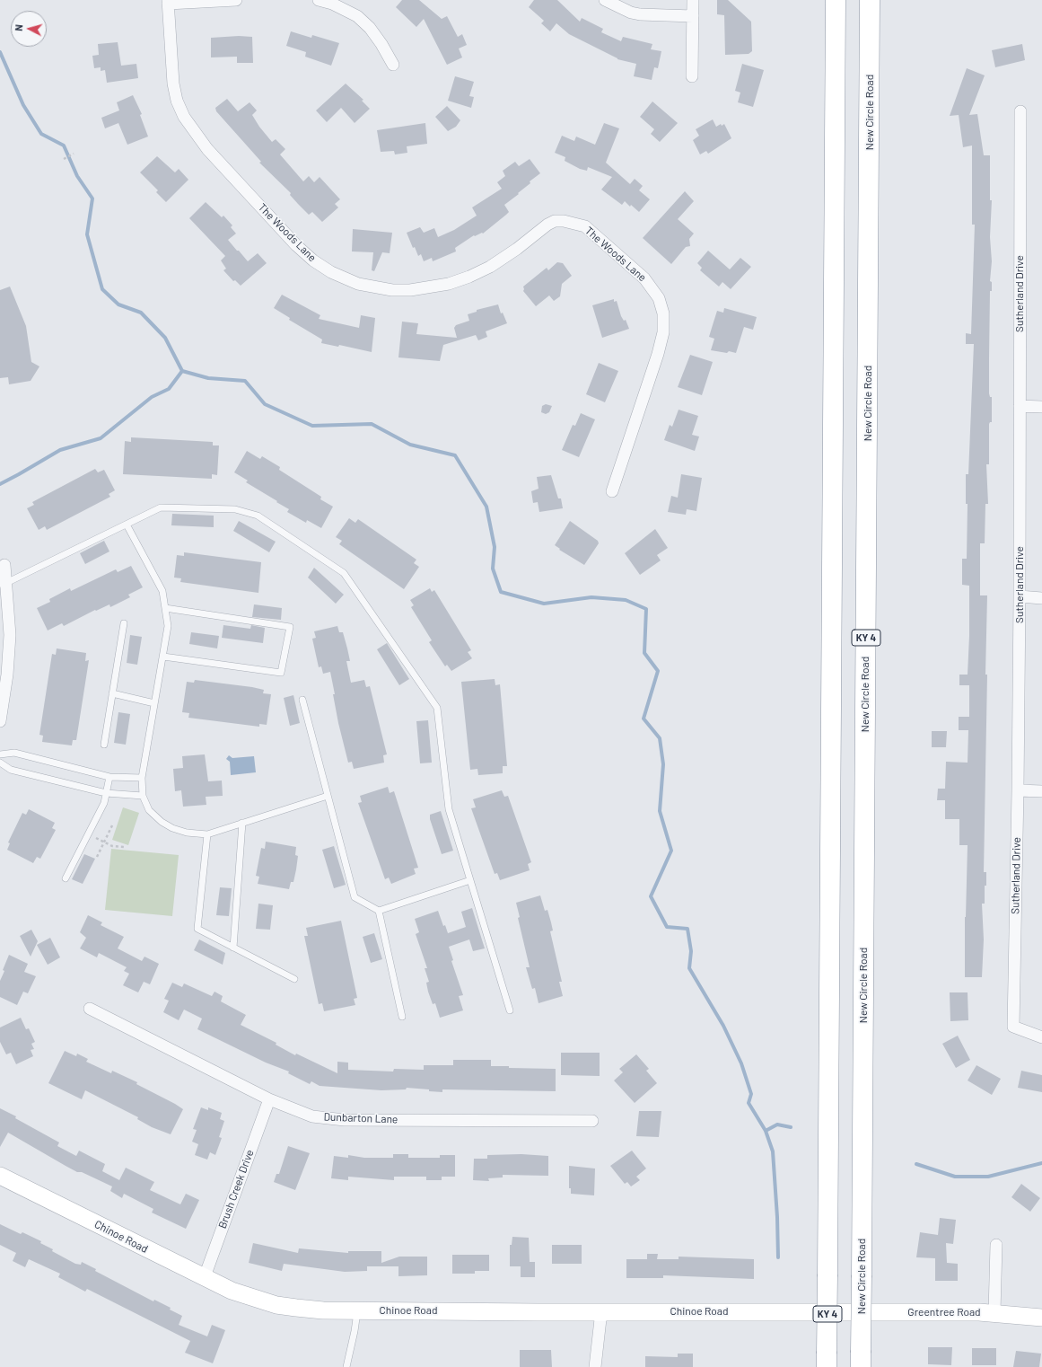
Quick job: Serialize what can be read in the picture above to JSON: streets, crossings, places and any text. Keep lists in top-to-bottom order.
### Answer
{
  "streets": {
    "highway": ["New Circle Road", "KY 4"],
    "street": [
      "The Woods Lane",
      "Sutherland Drive",
      "Dunbarton Lane",
      "Brush Creek Drive",
      "Chinoe Road",
      "Greentree Road"
    ]
  },
  "crossings": [
    ["Dunbarton Lane", "Brush Creek Drive"],
    ["Brush Creek Drive", "Chinoe Road"],
    ["Chinoe Road", "Greentree Road"]
  ],
  "north": "left"
}
